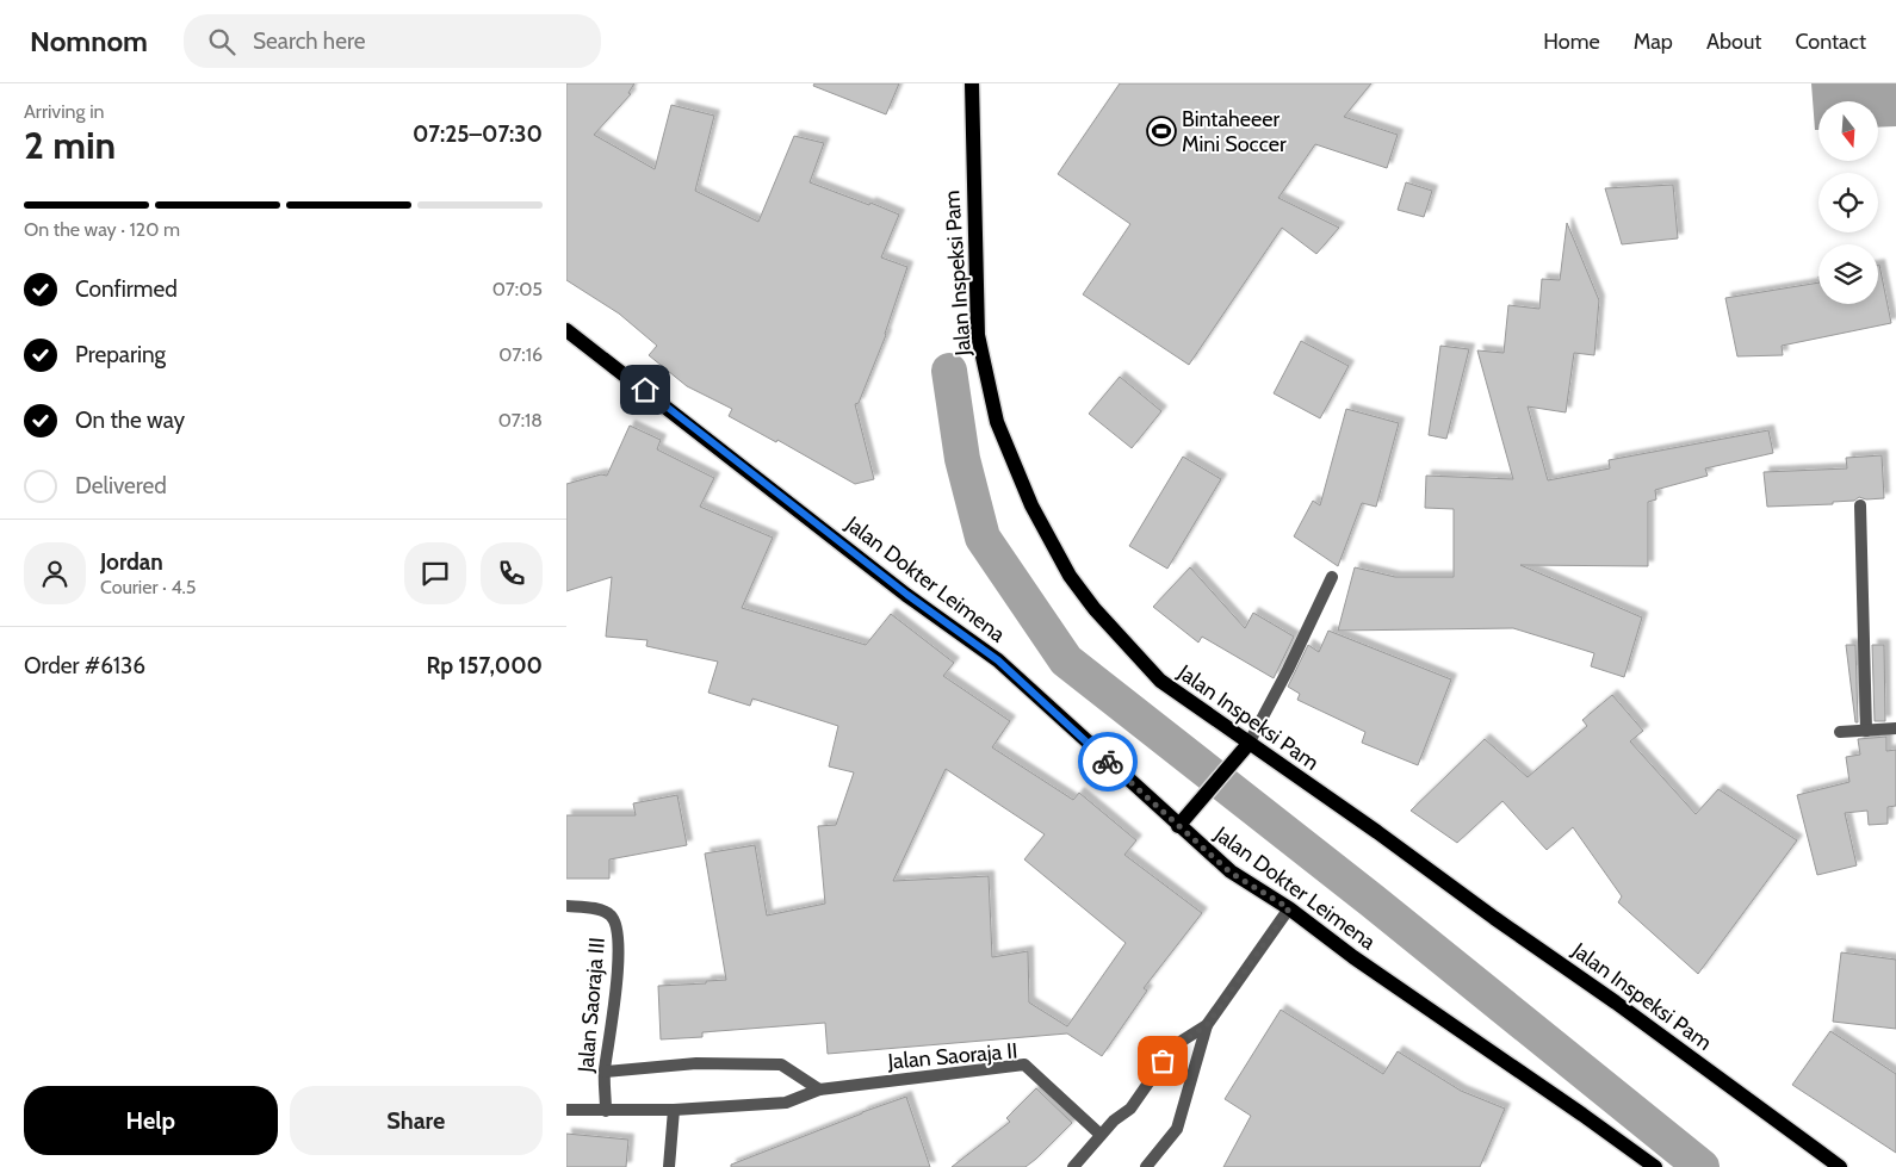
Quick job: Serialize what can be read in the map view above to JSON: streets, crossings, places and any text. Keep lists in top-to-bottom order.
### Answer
{
  "streets": {
    "main road": ["Jalan Inspeksi Pam", "Jalan Dokter Leimena"],
    "street": ["Jalan Saoraja III", "Jalan Saoraja II"]
  },
  "crossings": [
    ["Jalan Saoraja III", "Jalan Saoraja II"]
  ],
  "places": {
    "sports": ["Bintaheeer Mini Soccer"]
  },
  "north": "bottom",
  "page": {
    "header": "Nomnom",
    "search": "Search here",
    "nav": [
      "Home",
      "Map",
      "About",
      "Contact"
    ],
    "heading": ["2 min", "Arriving in", "07:25–07:30"],
    "panel": [
      "Jordan",
      "Courier · 4.5",
      "Order #6136",
      "Rp 157,000"
    ],
    "bar": "On the way · 120 m",
    "list": [
      ["Confirmed", "07:05"],
      ["Preparing", "07:16"],
      ["On the way", "07:18"],
      "Delivered"
    ],
    "buttons": ["Help", "Share"]
  }
}
